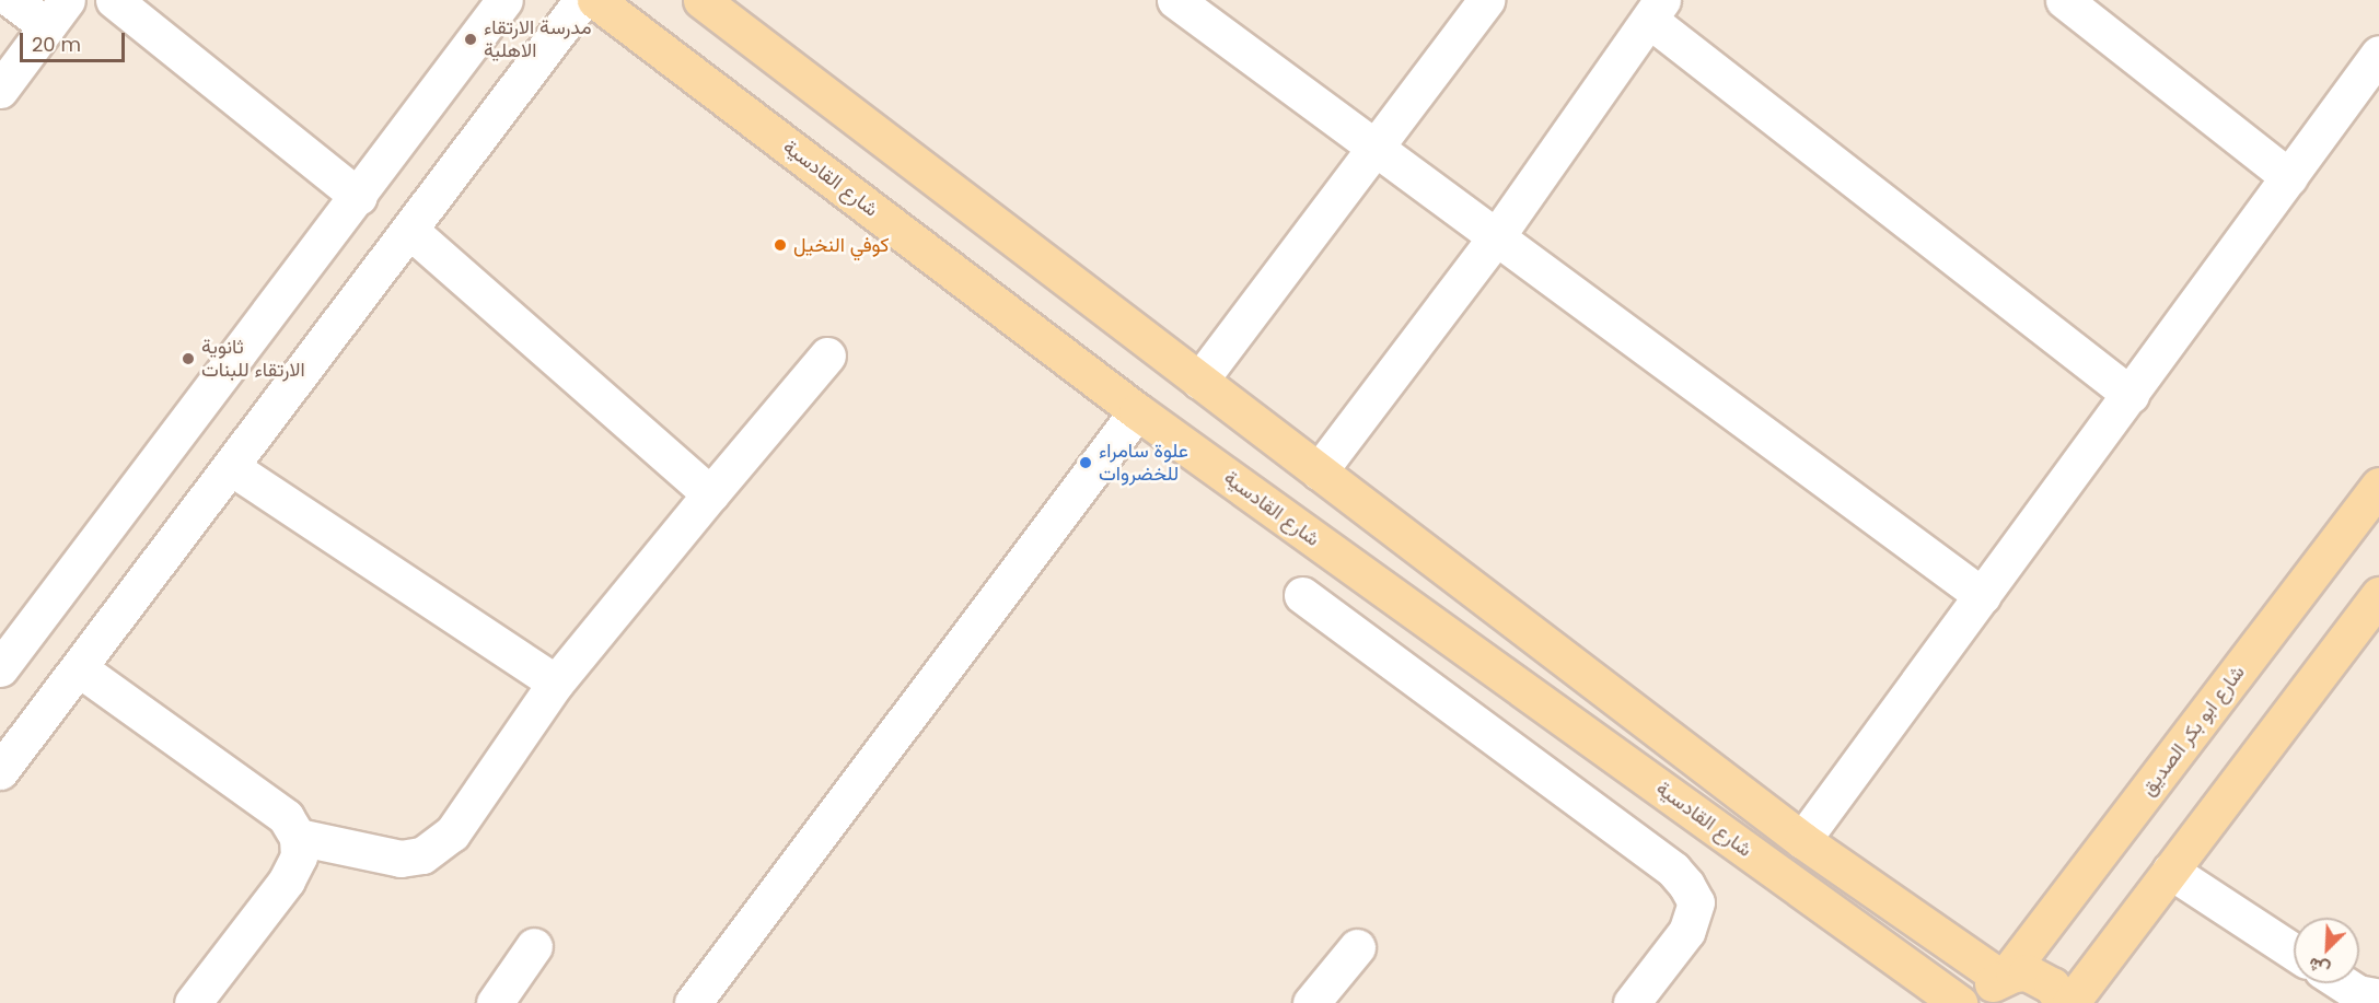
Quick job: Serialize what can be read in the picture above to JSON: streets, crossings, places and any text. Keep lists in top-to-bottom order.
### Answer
{
  "streets": {
    "main road": ["شارع القادسية", "شارع ابو بكر الصديق"]
  },
  "places": [
    "مدرسة الارتقاء الاهلية",
    "كوفي النخيل",
    "ثانوية الارتقاء للبنات",
    "علوة سامراء للخضروات"
  ],
  "scale_bar": "20 m",
  "north": "bottom left"
}
